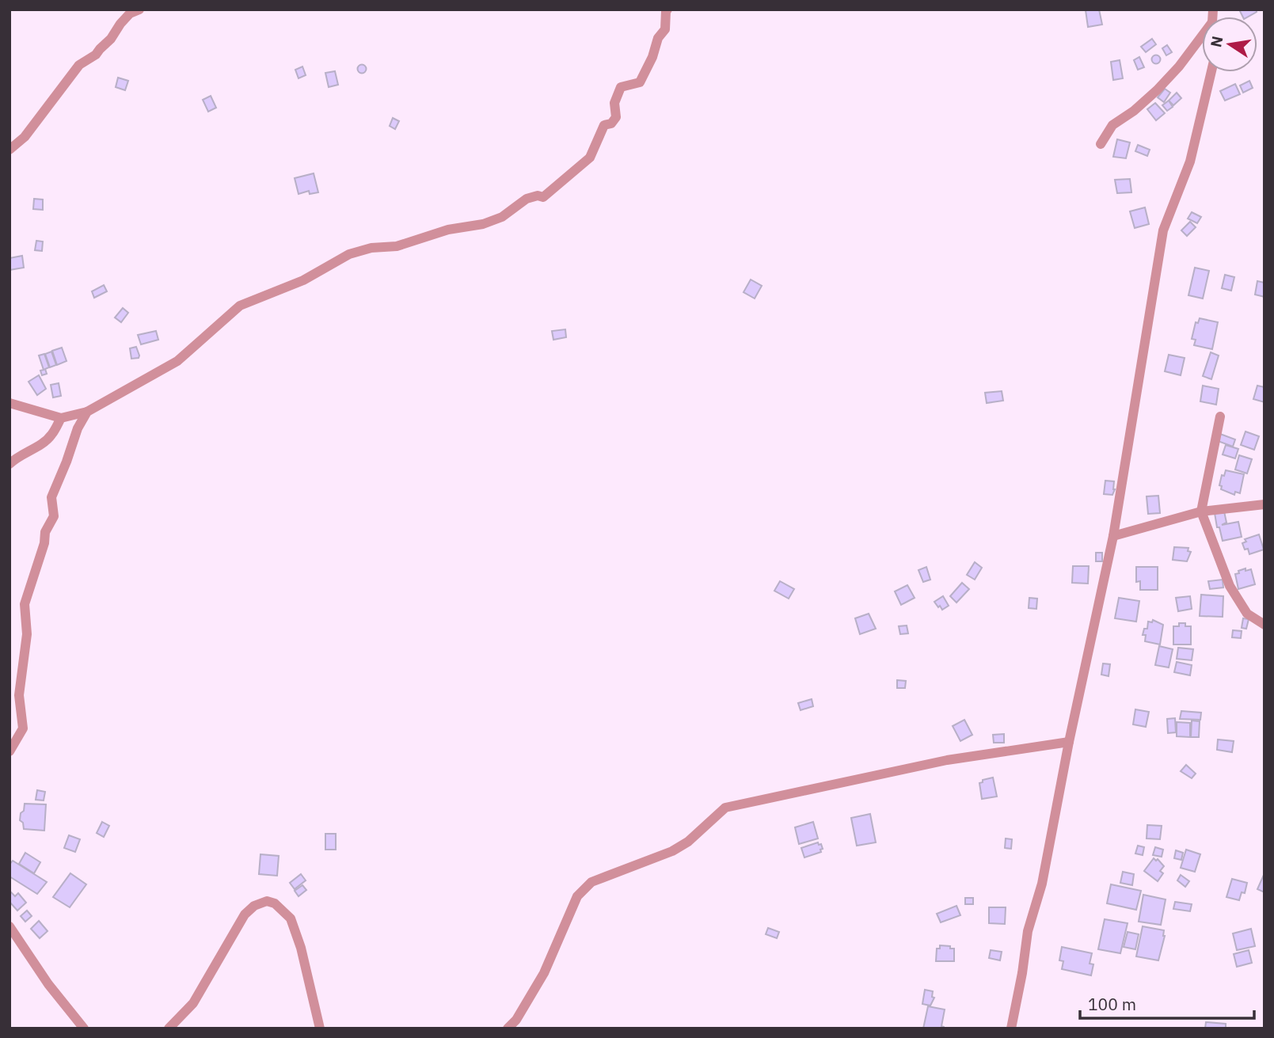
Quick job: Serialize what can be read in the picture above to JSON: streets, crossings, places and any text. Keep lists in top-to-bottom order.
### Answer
{
  "scale_bar": "100 m",
  "north": "left"
}
